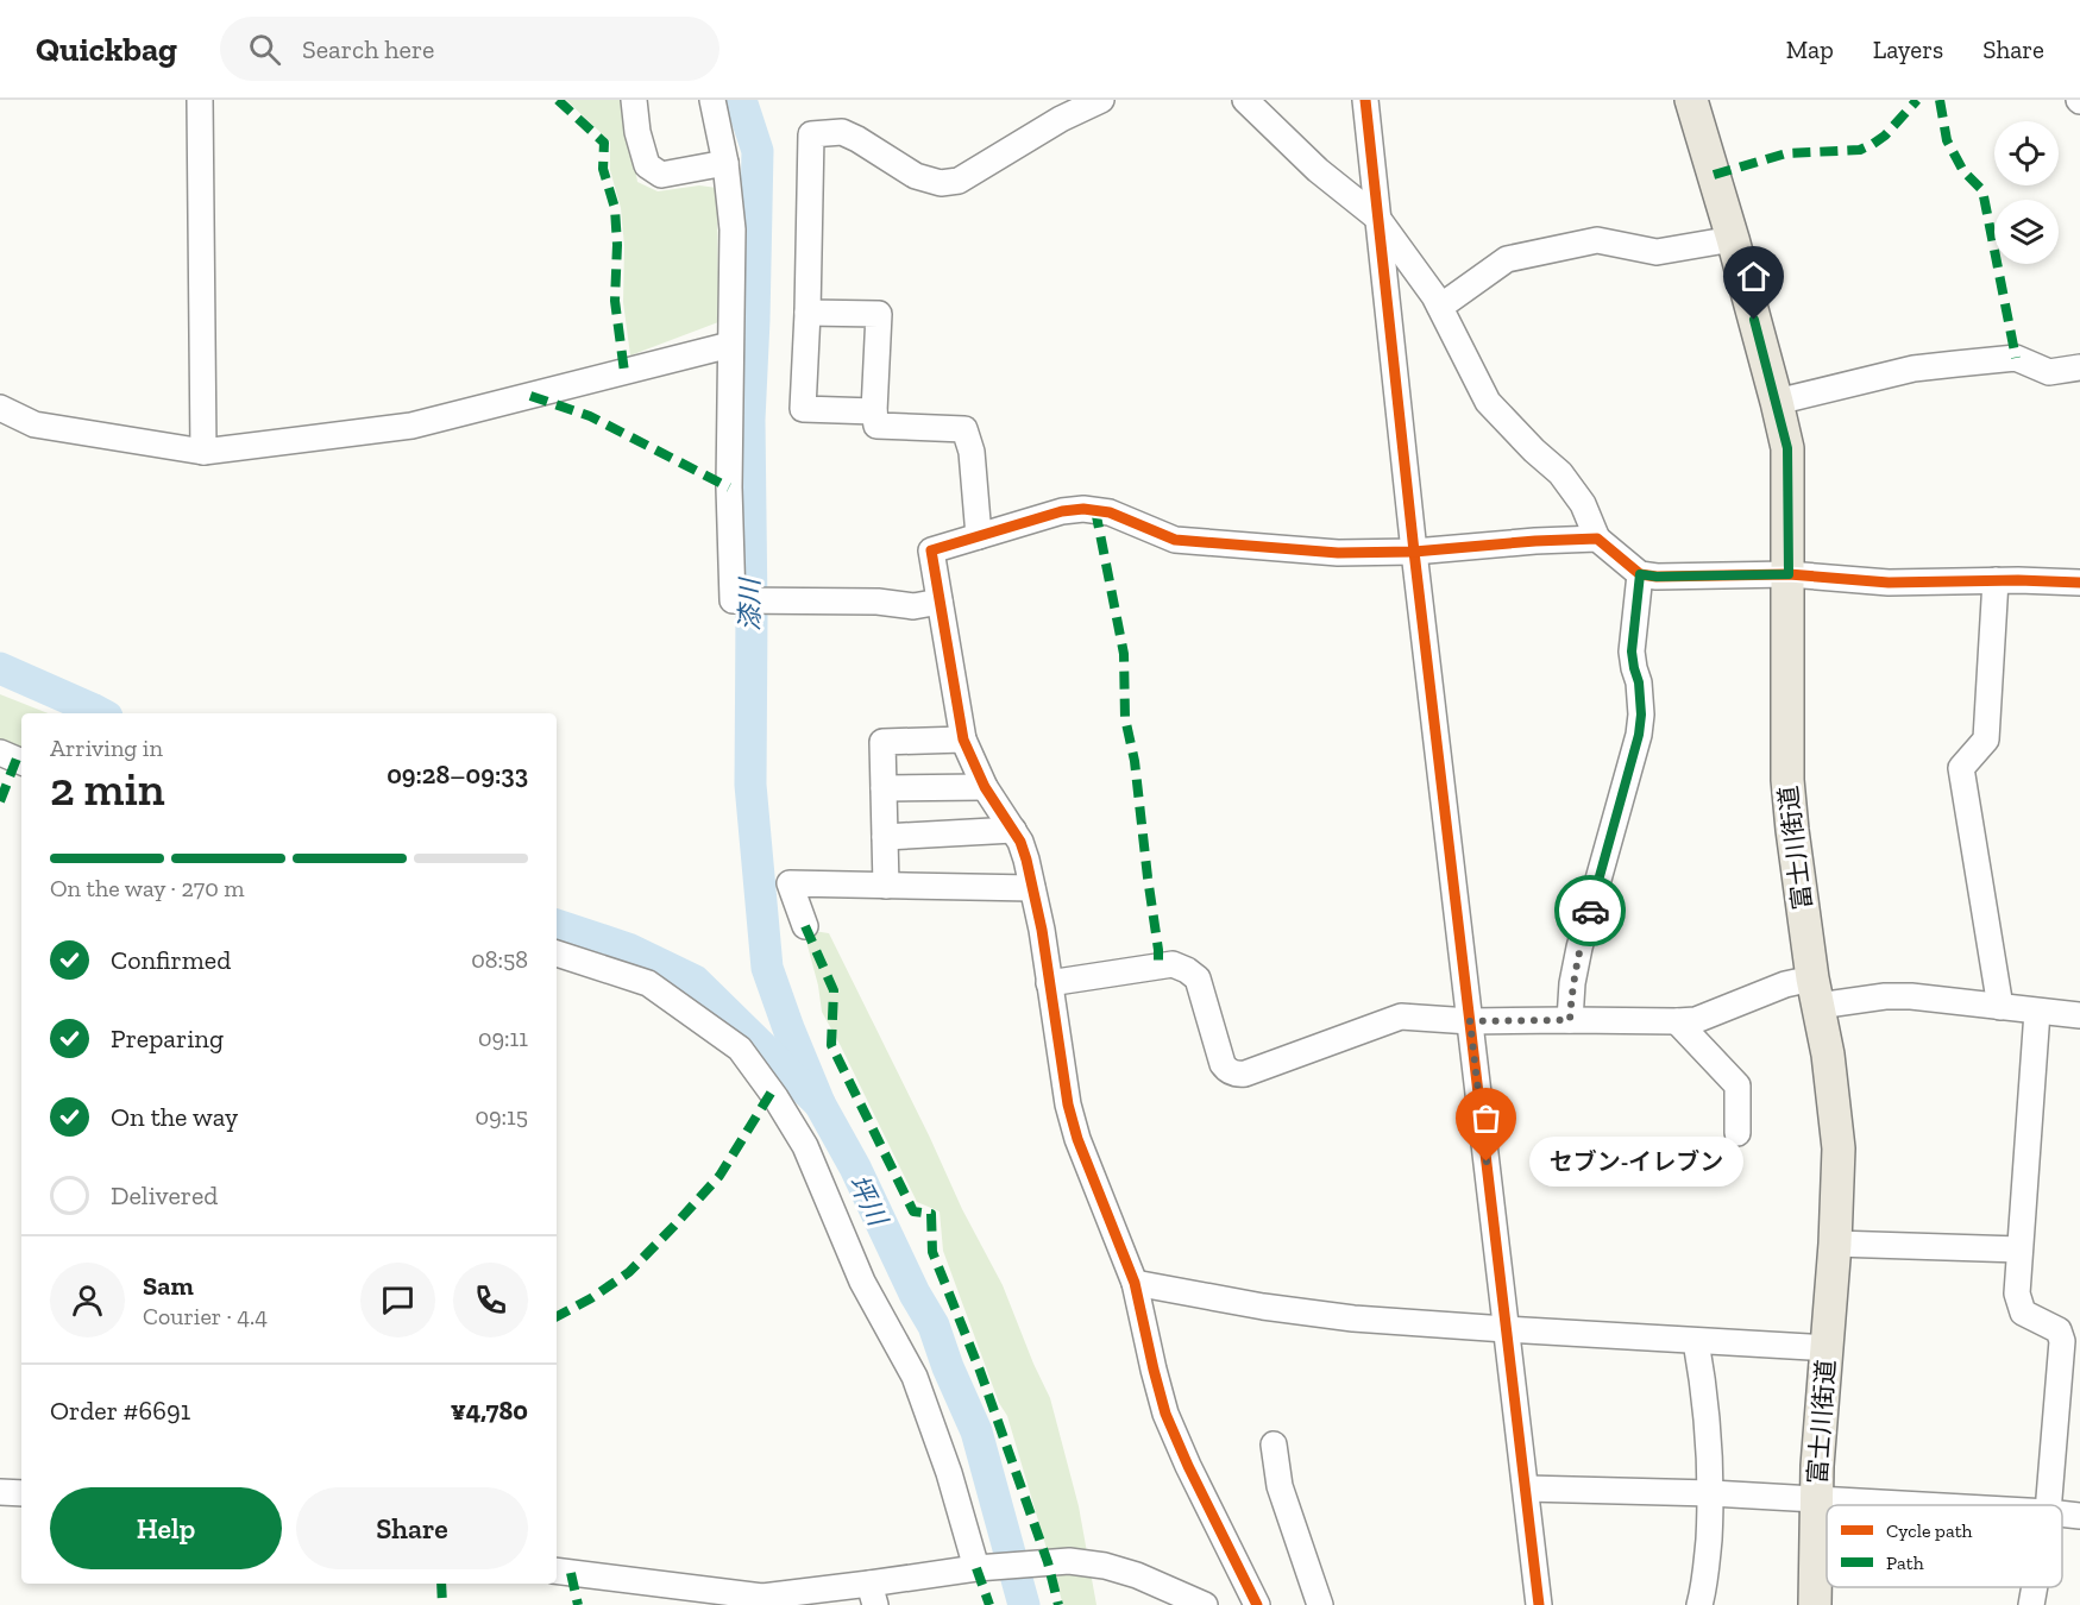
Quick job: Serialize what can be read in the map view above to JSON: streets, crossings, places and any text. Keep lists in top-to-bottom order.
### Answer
{
  "streets": {
    "main road": ["富士川街道"]
  },
  "water": ["漆川", "坪川"],
  "places": ["セブン-イレブン"],
  "legend": ["Cycle path", "Path"],
  "page": {
    "header": "Quickbag",
    "search": "Search here",
    "nav": ["Map", "Layers", "Share"],
    "heading": ["2 min", "Arriving in", "09:28–09:33"],
    "panel": [
      "Sam",
      "Courier · 4.4",
      "Order #6691",
      "¥4,780"
    ],
    "bar": "On the way · 270 m",
    "list": [
      ["Confirmed", "08:58"],
      ["Preparing", "09:11"],
      ["On the way", "09:15"],
      "Delivered"
    ],
    "bubble": "セブン-イレブン",
    "buttons": ["Help", "Share"]
  }
}
